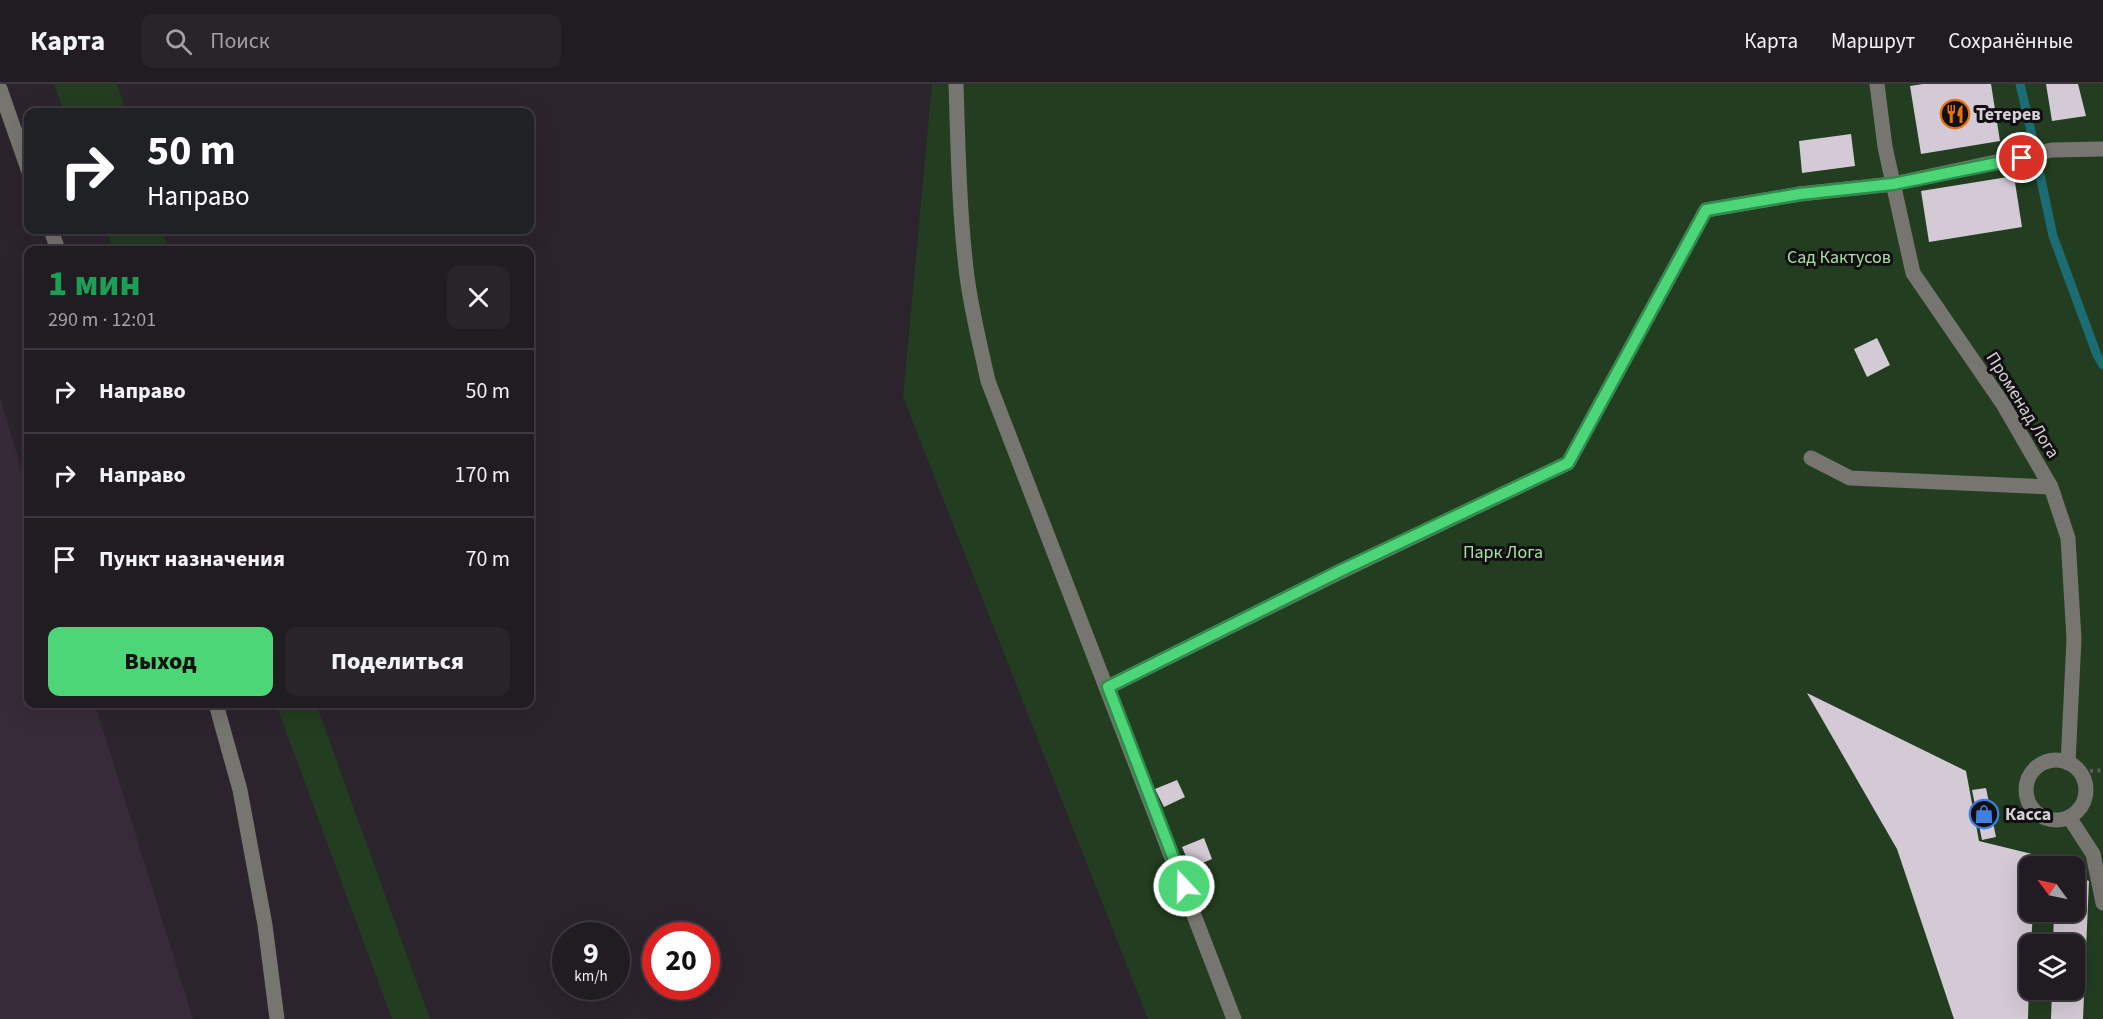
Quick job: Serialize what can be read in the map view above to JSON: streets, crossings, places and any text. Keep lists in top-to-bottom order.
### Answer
{
  "streets": {
    "street": ["Променад Лога"]
  },
  "parks": ["Сад Кактусов", "Парк Лога"],
  "places": {
    "restaurant": ["Тетерев"],
    "shop": ["Касса"]
  },
  "north": "top left",
  "page": {
    "header": "Карта",
    "search": "Поиск",
    "nav": ["Карта", "Маршрут", "Сохранённые"],
    "turn": ["50 m", "Направо"],
    "heading": ["1 мин", "290 m · 12:01"],
    "list": [
      {
        "name": "Направо",
        "value": "50 m"
      },
      {
        "name": "Направо",
        "value": "170 m"
      },
      {
        "name": "Пункт назначения",
        "value": "70 m"
      }
    ],
    "buttons": ["Выход", "Поделиться"],
    "speed": "9 km/h",
    "limit": "20"
  }
}
